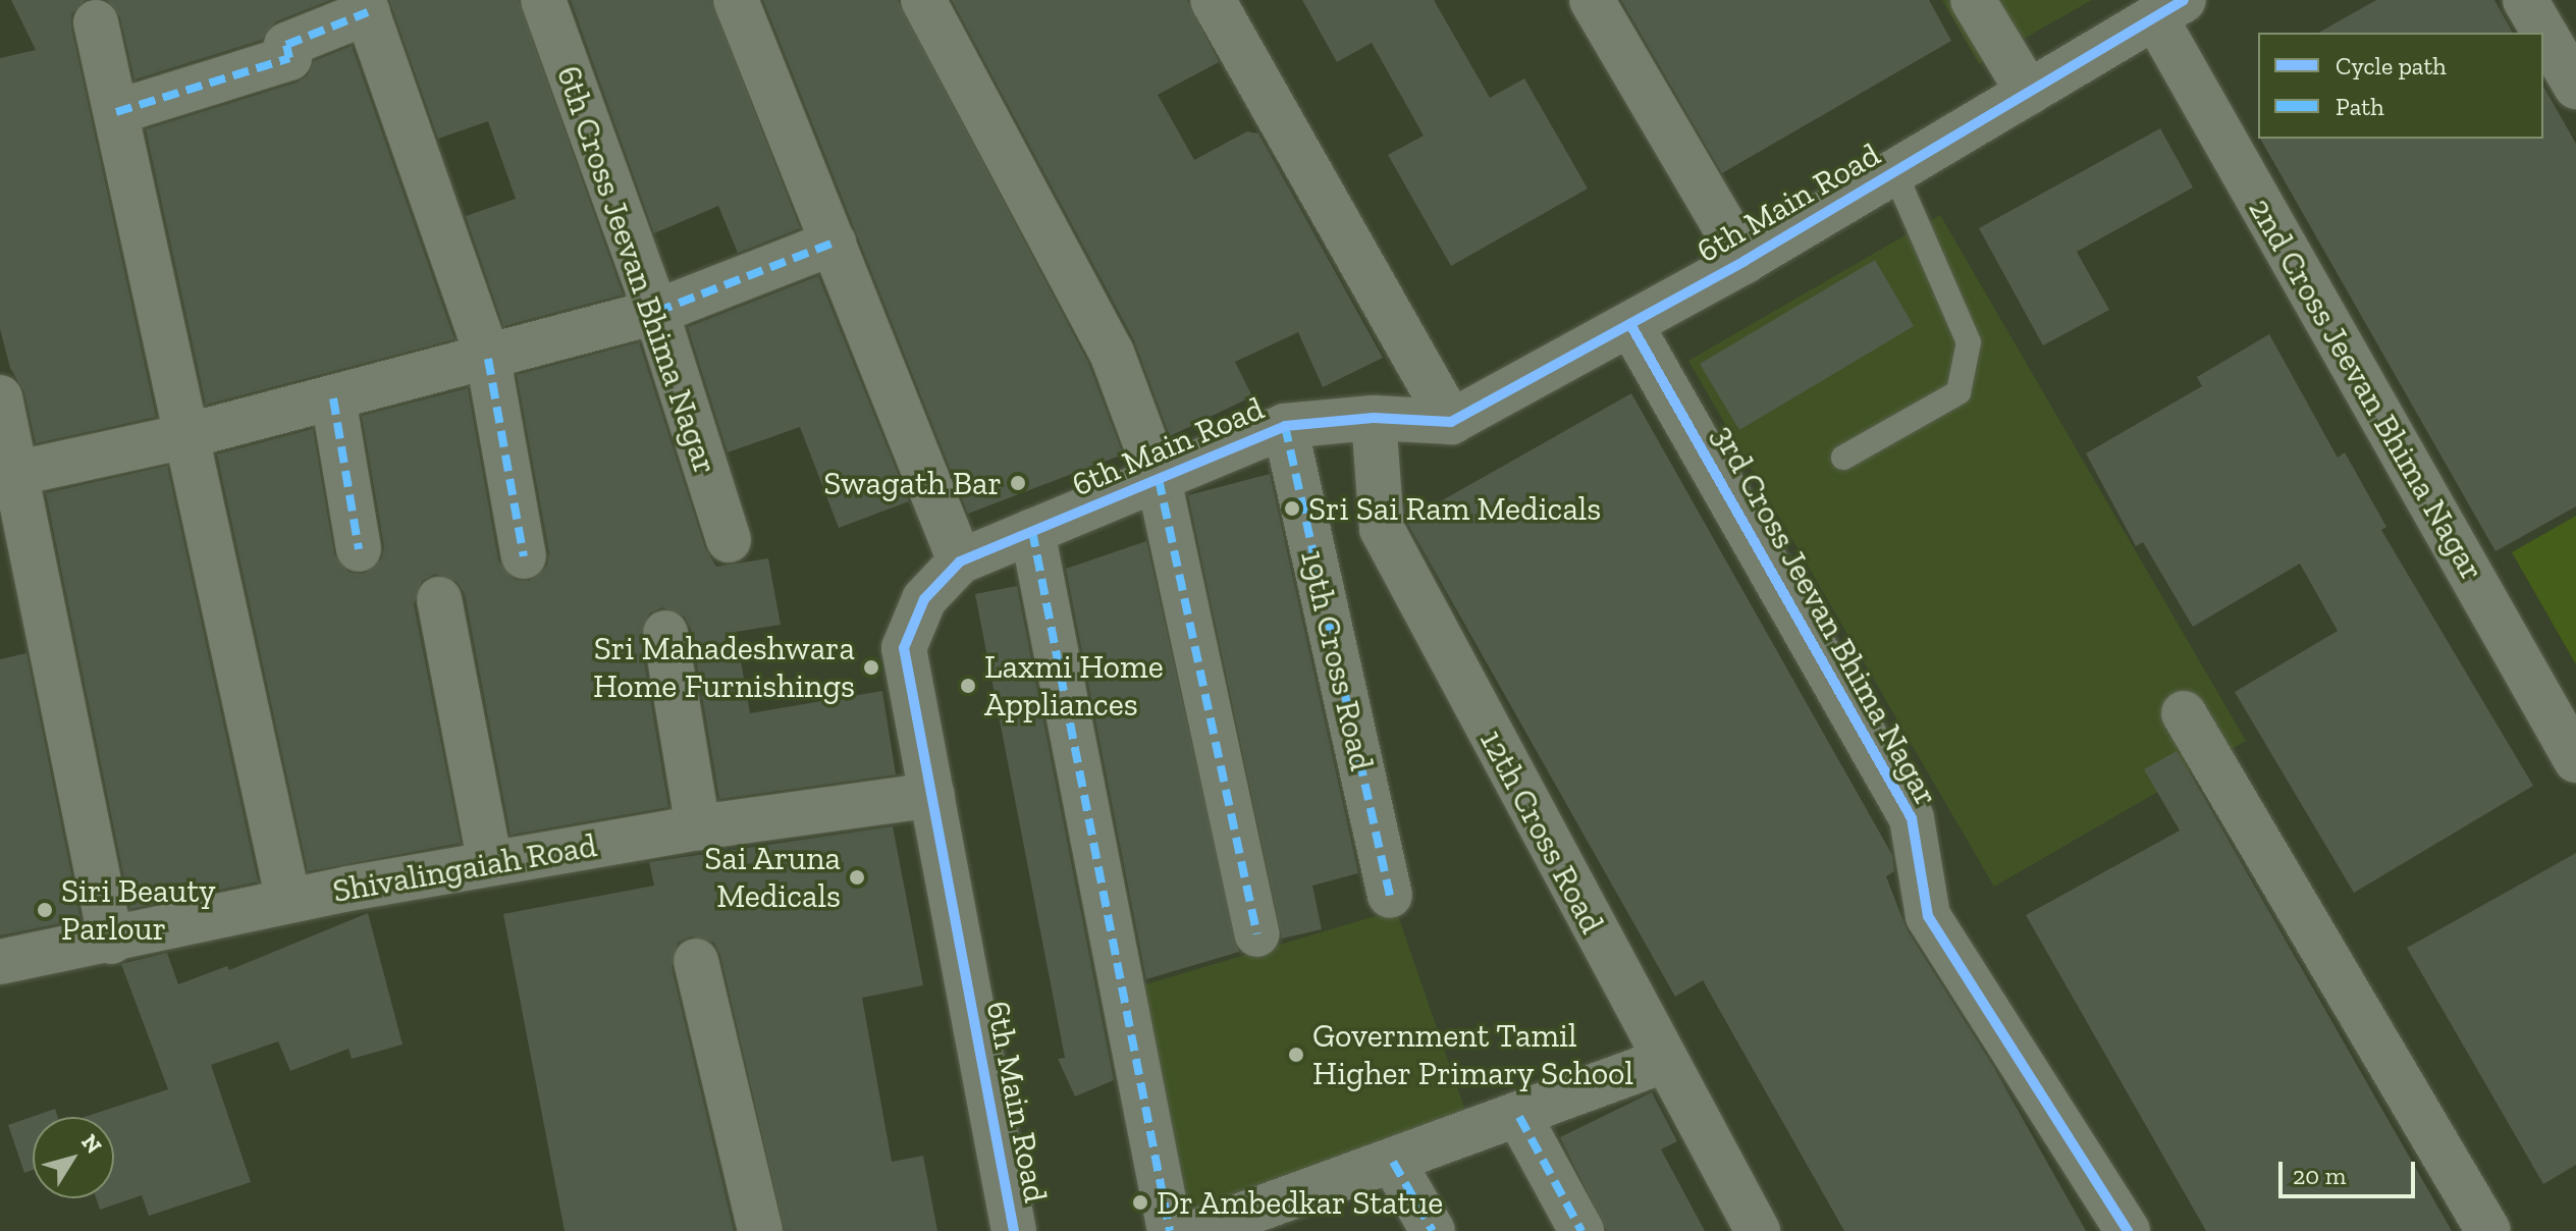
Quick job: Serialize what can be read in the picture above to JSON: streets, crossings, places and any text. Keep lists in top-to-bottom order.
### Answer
{
  "streets": {
    "street": [
      "6th Main Road",
      "6th Cross Jeevan Bhima Nagar",
      "2nd Cross Jeevan Bhima Nagar",
      "3rd Cross Jeevan Bhima Nagar",
      "19th Cross Road",
      "12th Cross Road",
      "Shivalingaiah Road"
    ]
  },
  "crossings": [
    ["6th Main Road", "2nd Cross Jeevan Bhima Nagar"],
    ["6th Main Road", "3rd Cross Jeevan Bhima Nagar"],
    ["6th Main Road", "19th Cross Road"],
    ["6th Main Road", "12th Cross Road"],
    ["6th Main Road", "Shivalingaiah Road"]
  ],
  "places": [
    "Swagath Bar",
    "Sri Sai Ram Medicals",
    "Sri Mahadeshwara Home Furnishings",
    "Laxmi Home Appliances",
    "Sai Aruna Medicals",
    "Siri Beauty Parlour",
    "Government Tamil Higher Primary School",
    "Dr Ambedkar Statue"
  ],
  "legend": ["Cycle path", "Path"],
  "scale_bar": "20 m",
  "north": "top right"
}
